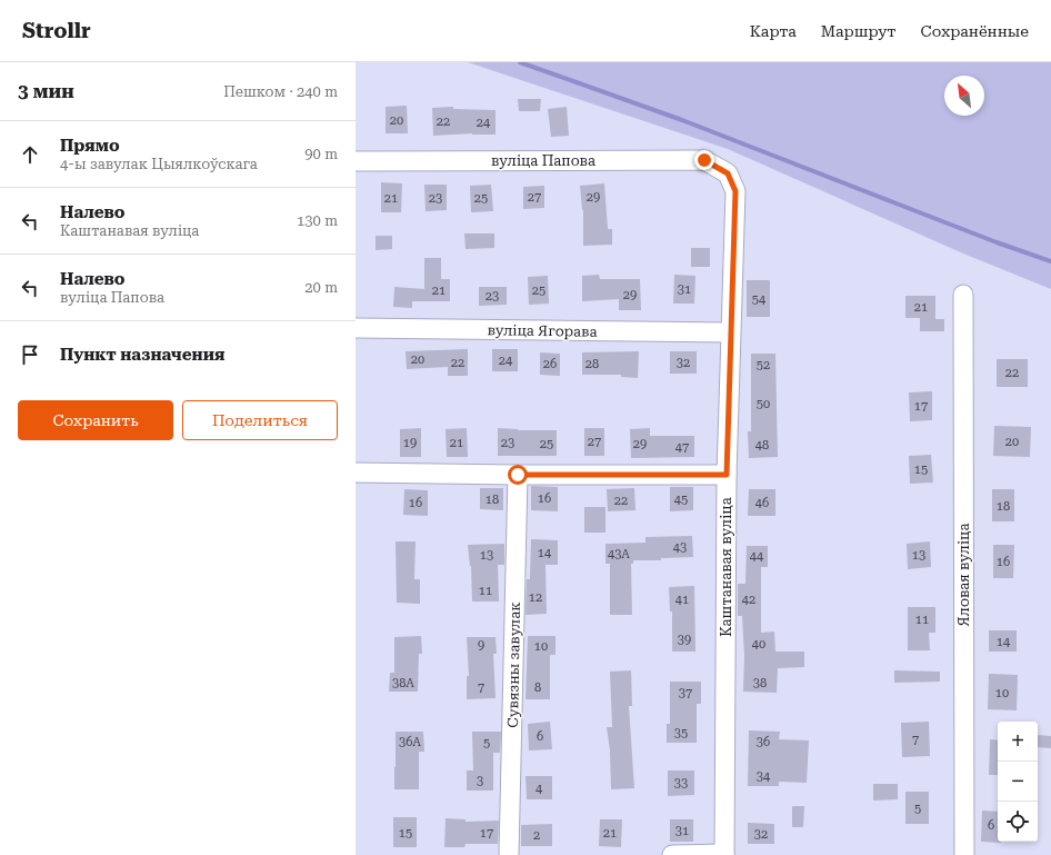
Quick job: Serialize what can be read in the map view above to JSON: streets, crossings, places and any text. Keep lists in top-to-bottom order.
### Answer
{
  "streets": {
    "street": [
      "вуліца Папова",
      "вуліца Ягорава",
      "Каштанавая вуліца",
      "Яловая вуліца",
      "Сувязны завулак"
    ]
  },
  "crossings": [
    ["вуліца Папова", "Каштанавая вуліца"],
    ["вуліца Ягорава", "Каштанавая вуліца"]
  ],
  "house_numbers": [
    "20",
    "22",
    "24",
    "27",
    "29",
    "21",
    "23",
    "25",
    "31",
    "21",
    "25",
    "29",
    "23",
    "54",
    "21",
    "20",
    "24",
    "22",
    "32",
    "26",
    "28",
    "52",
    "22",
    "50",
    "17",
    "27",
    "20",
    "19",
    "21",
    "23",
    "25",
    "29",
    "48",
    "47",
    "15",
    "16",
    "18",
    "45",
    "22",
    "16",
    "46",
    "18",
    "43",
    "14",
    "43А",
    "13",
    "13",
    "44",
    "16",
    "11",
    "12",
    "41",
    "42",
    "11",
    "39",
    "14",
    "40",
    "9",
    "10",
    "38А",
    "38",
    "7",
    "8",
    "37",
    "10",
    "35",
    "6",
    "7",
    "36А",
    "36",
    "5",
    "34",
    "3",
    "33",
    "4",
    "5",
    "6",
    "31",
    "15",
    "17",
    "21",
    "32",
    "2"
  ],
  "north": "top left",
  "page": {
    "header": "Strollr",
    "nav": ["Карта", "Маршрут", "Сохранённые"],
    "heading": ["3 мин", "Пешком · 240 m"],
    "list": [
      ["Прямо", "4-ы завулак Цыялкоўскага", "90 m"],
      ["Налево", "Каштанавая вуліца", "130 m"],
      ["Налево", "вуліца Папова", "20 m"],
      "Пункт назначения"
    ],
    "buttons": ["Сохранить", "Поделиться"],
    "map_buttons": ["+", "−"]
  }
}
